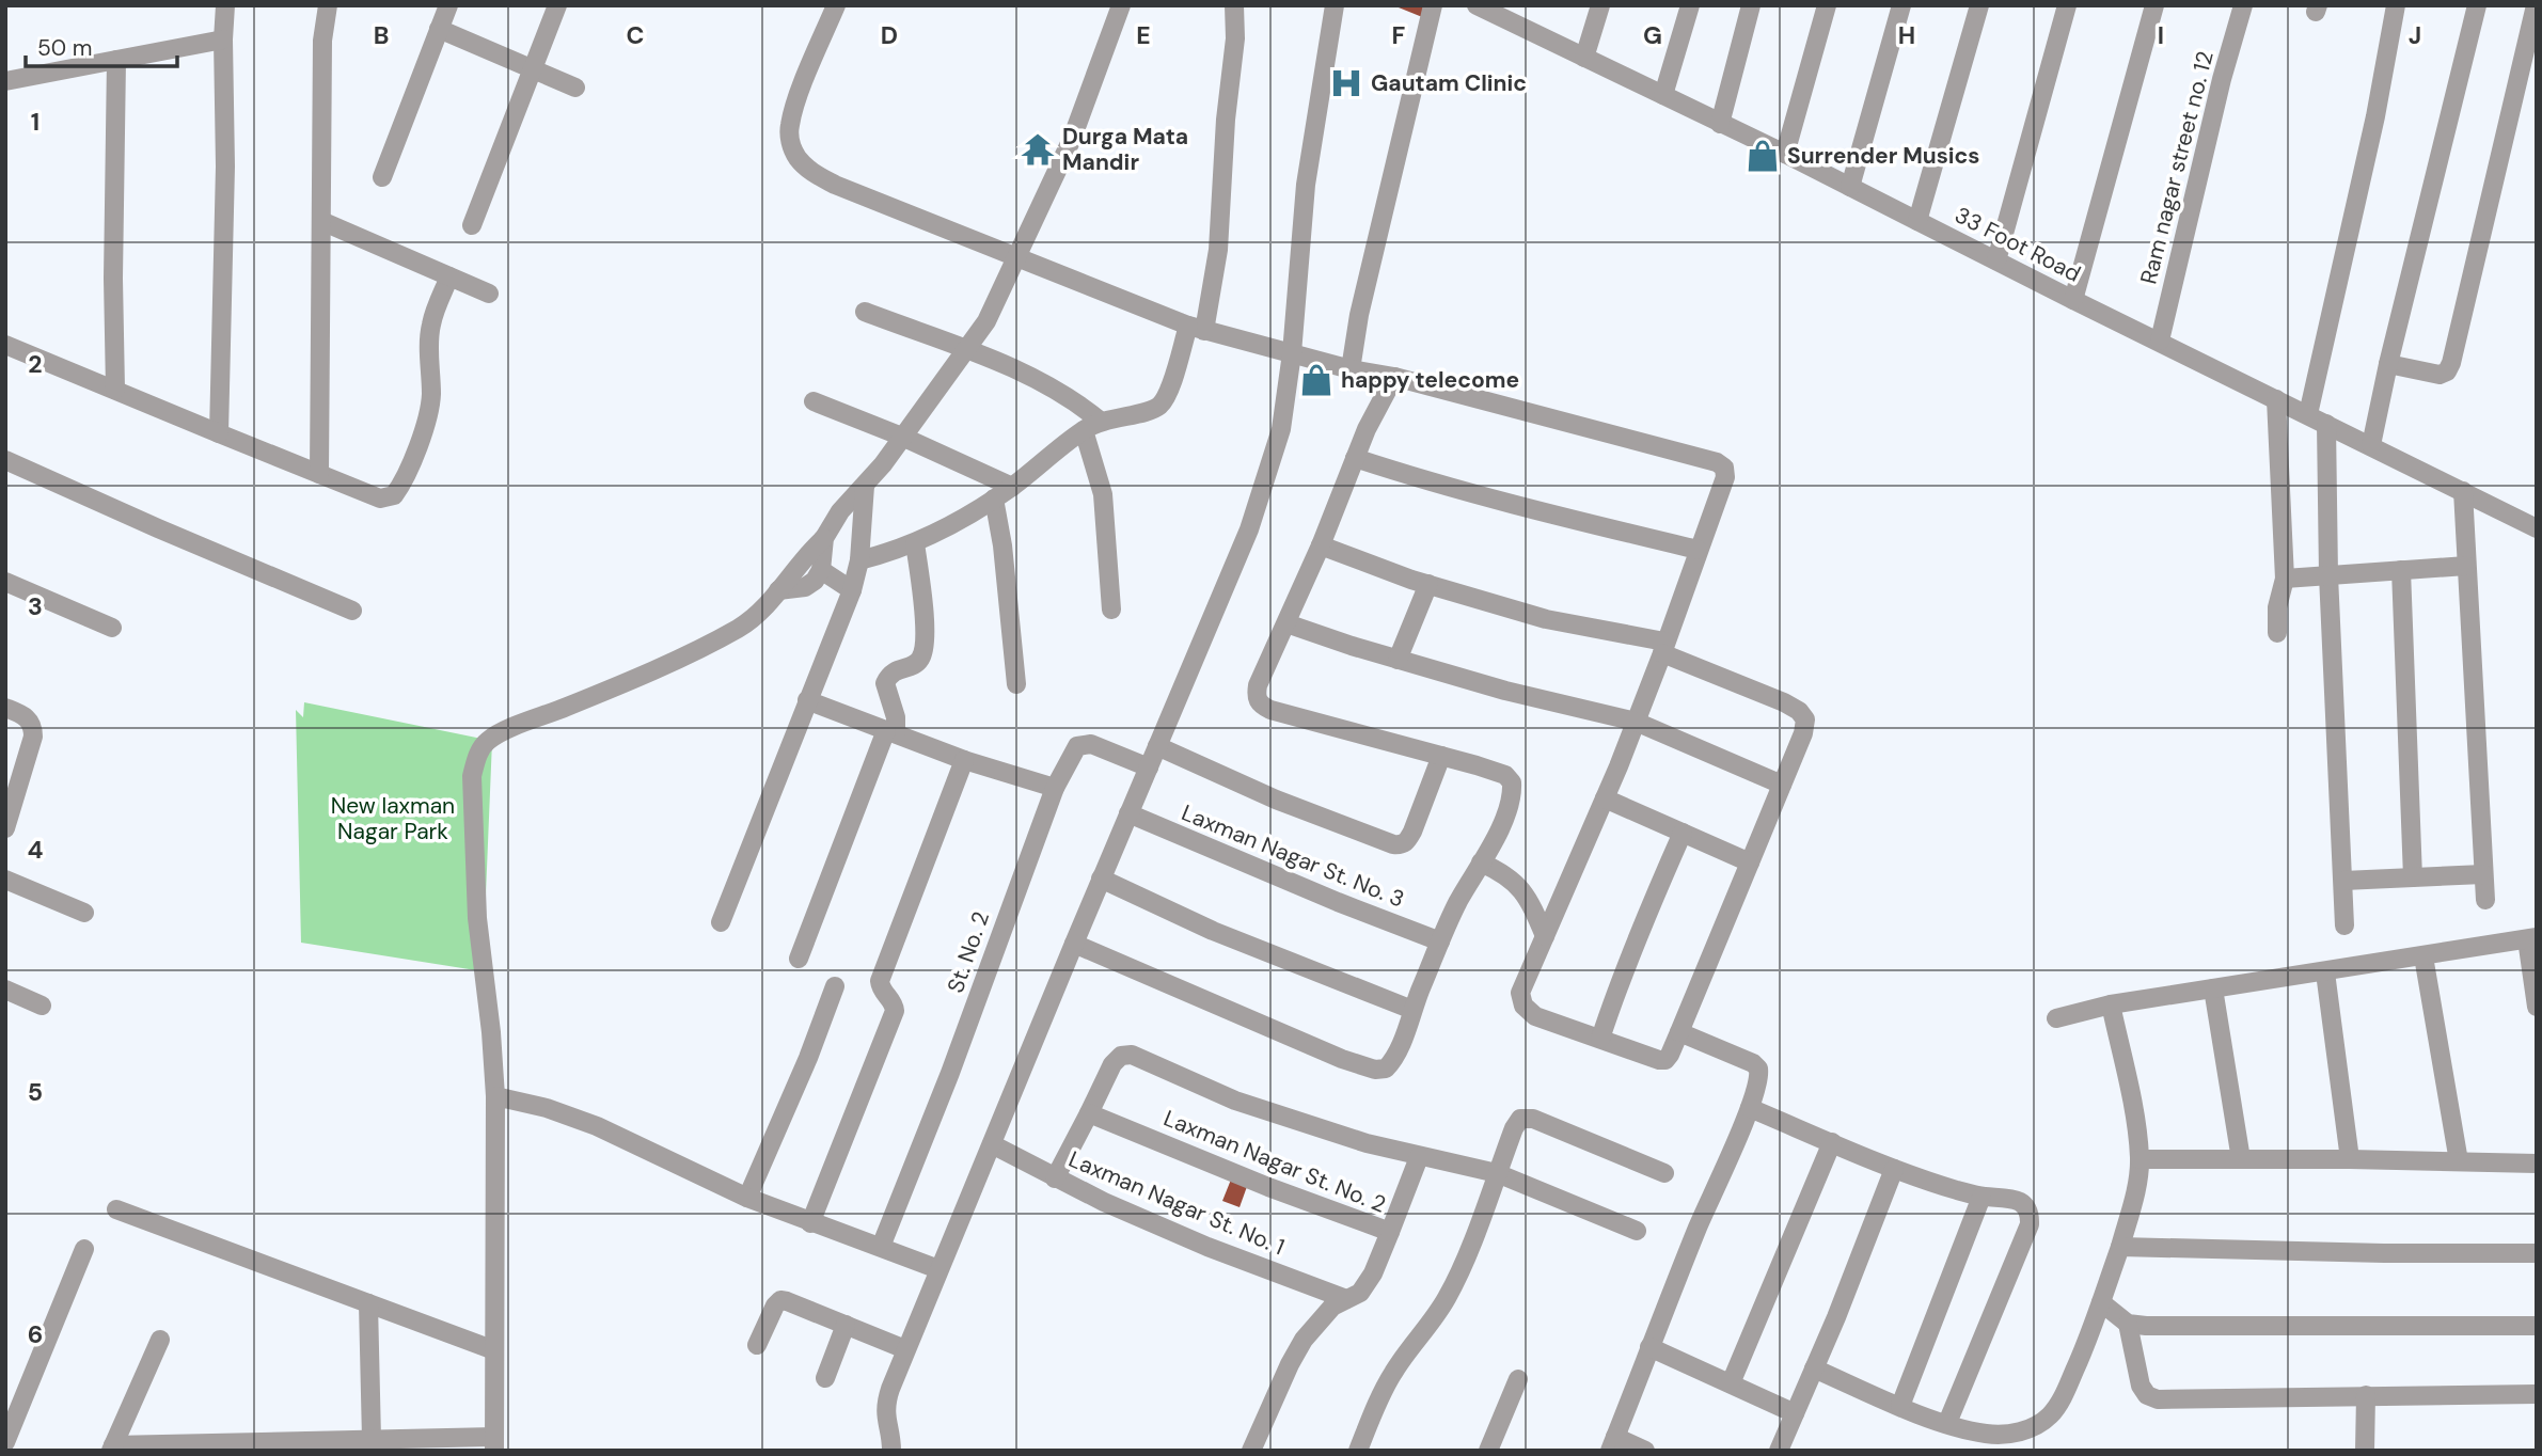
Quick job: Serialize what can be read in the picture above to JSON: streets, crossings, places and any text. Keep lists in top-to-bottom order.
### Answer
{
  "streets": {
    "street": [
      "Ram nagar street no. 12",
      "33 Foot Road",
      "Laxman Nagar St. No. 3",
      "St. No. 2",
      "Laxman Nagar St. No. 2",
      "Laxman Nagar St. No. 1"
    ]
  },
  "crossings": [
    ["Ram nagar street no. 12", "33 Foot Road"],
    ["Laxman Nagar St. No. 2", "Laxman Nagar St. No. 1"]
  ],
  "parks": ["New laxman Nagar Park"],
  "places": {
    "hospital": ["Gautam Clinic"],
    "temple": ["Durga Mata Mandir"],
    "shop": ["Surrender Musics", "happy telecome"]
  },
  "scale_bar": "50 m",
  "grid": {
    "columns": [
      "B",
      "C",
      "D",
      "E",
      "F",
      "G",
      "H",
      "I",
      "J"
    ],
    "rows": [
      "1",
      "2",
      "3",
      "4",
      "5",
      "6"
    ]
  }
}
